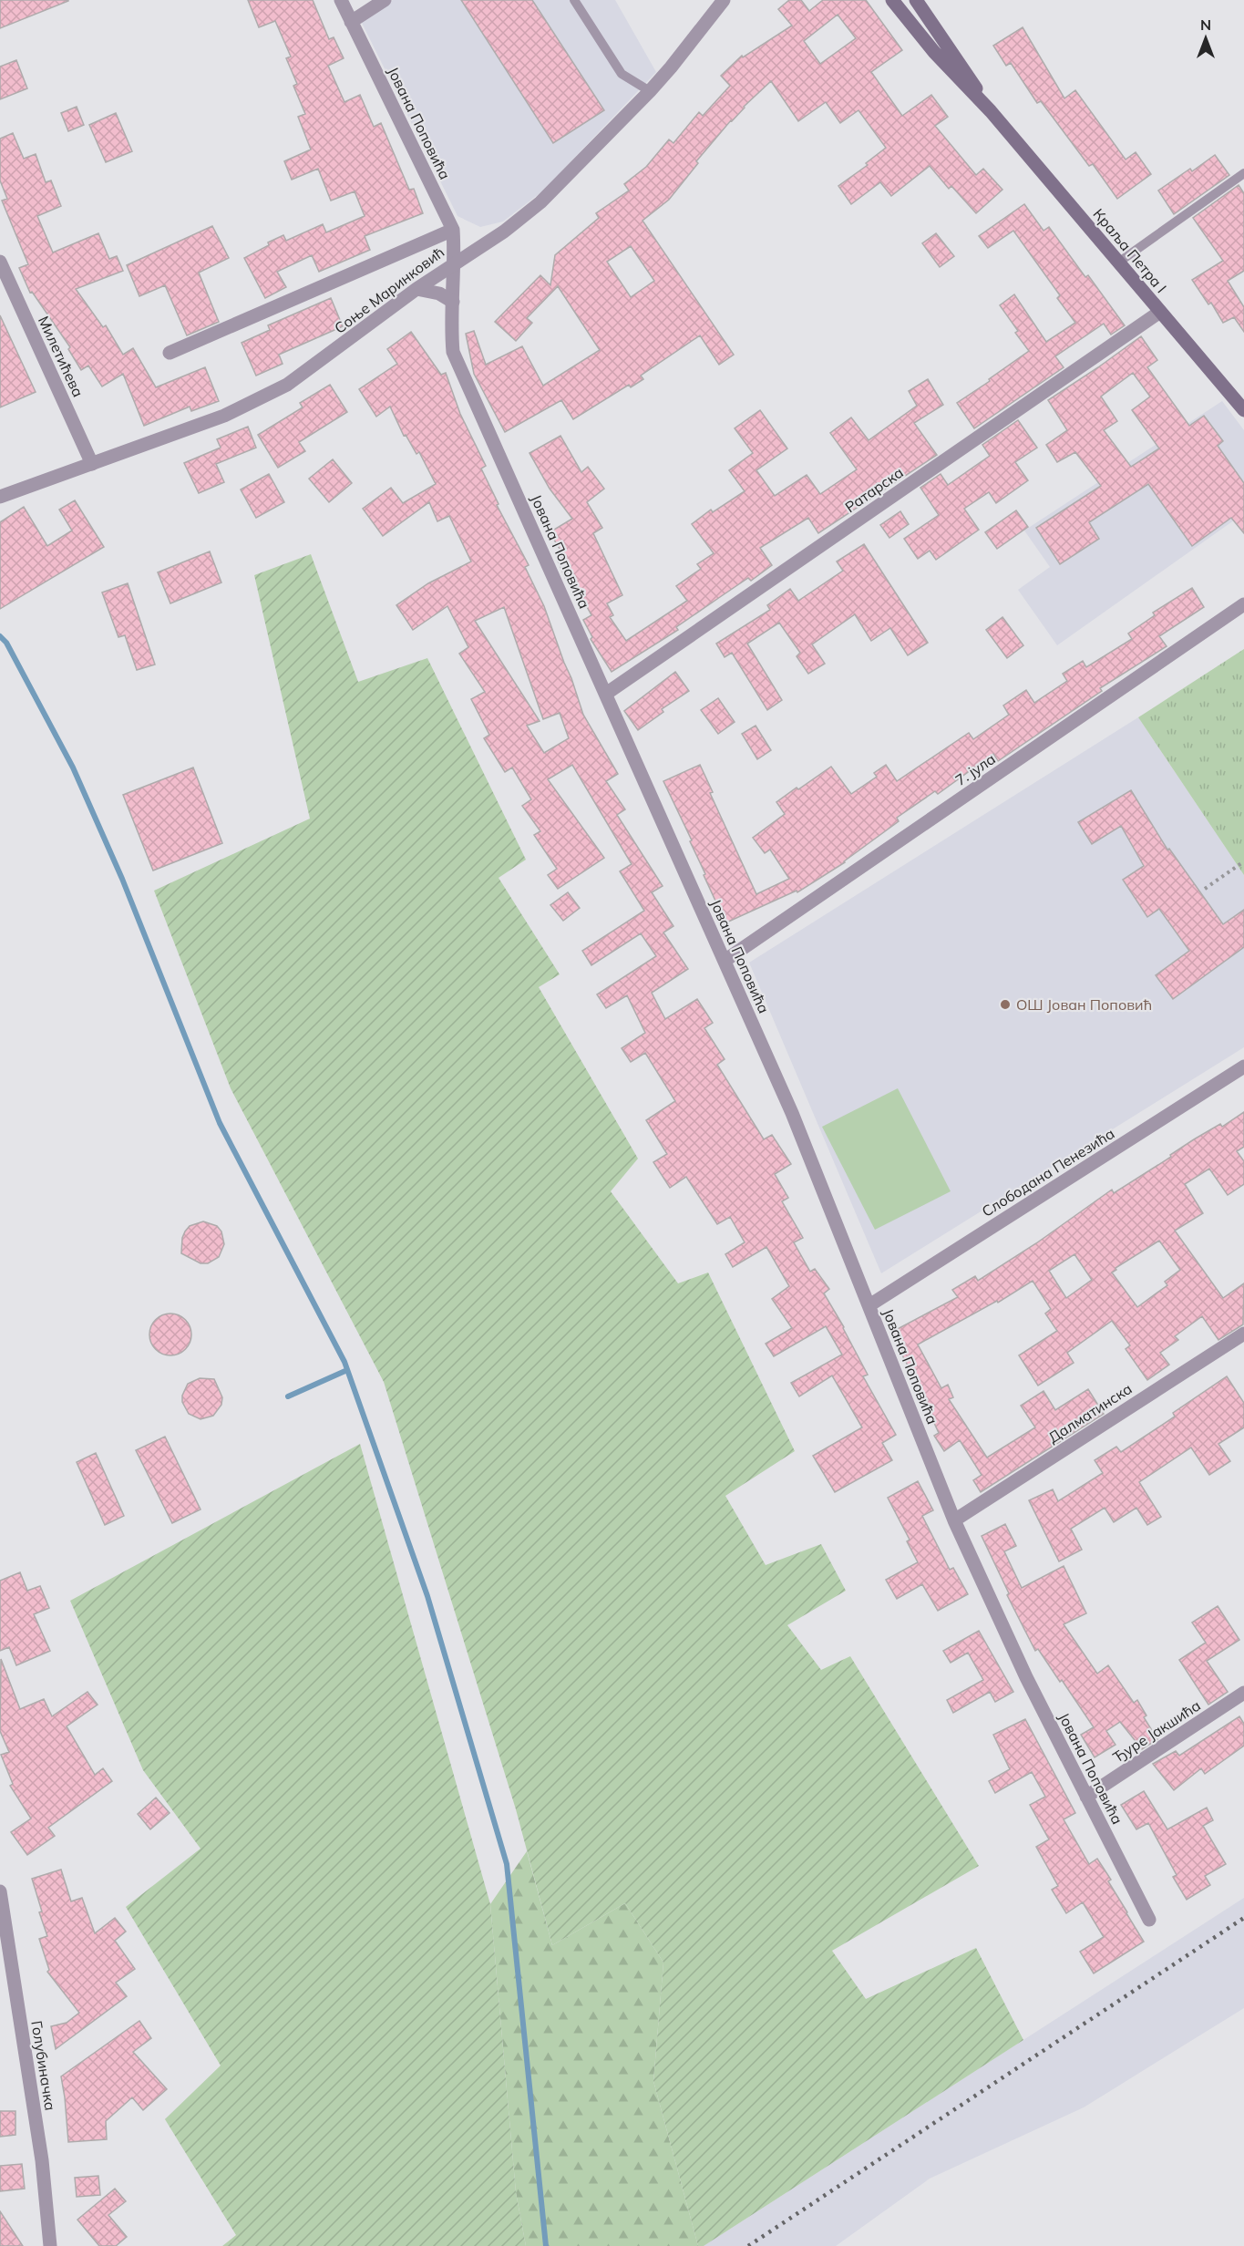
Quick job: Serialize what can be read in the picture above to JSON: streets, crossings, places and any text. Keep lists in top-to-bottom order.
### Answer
{
  "streets": {
    "main road": ["Краља Петра I"],
    "street": [
      "Јована Поповића",
      "Соње Маринковић",
      "Милетићева",
      "Ратарска",
      "7. јула",
      "Слободана Пенезића",
      "Далматинска",
      "Ђуре Јакшића",
      "Голубиначка"
    ]
  },
  "crossings": [
    ["Јована Поповића", "Соње Маринковић"],
    ["Јована Поповића", "Ратарска"],
    ["Јована Поповића", "7. јула"],
    ["Јована Поповића", "Слободана Пенезића"],
    ["Јована Поповића", "Далматинска"],
    ["Јована Поповића", "Ђуре Јакшића"],
    ["Краља Петра I", "Ратарска"],
    ["Соње Маринковић", "Милетићева"]
  ],
  "places": ["ОШ Јован Поповић"],
  "north": "top"
}
